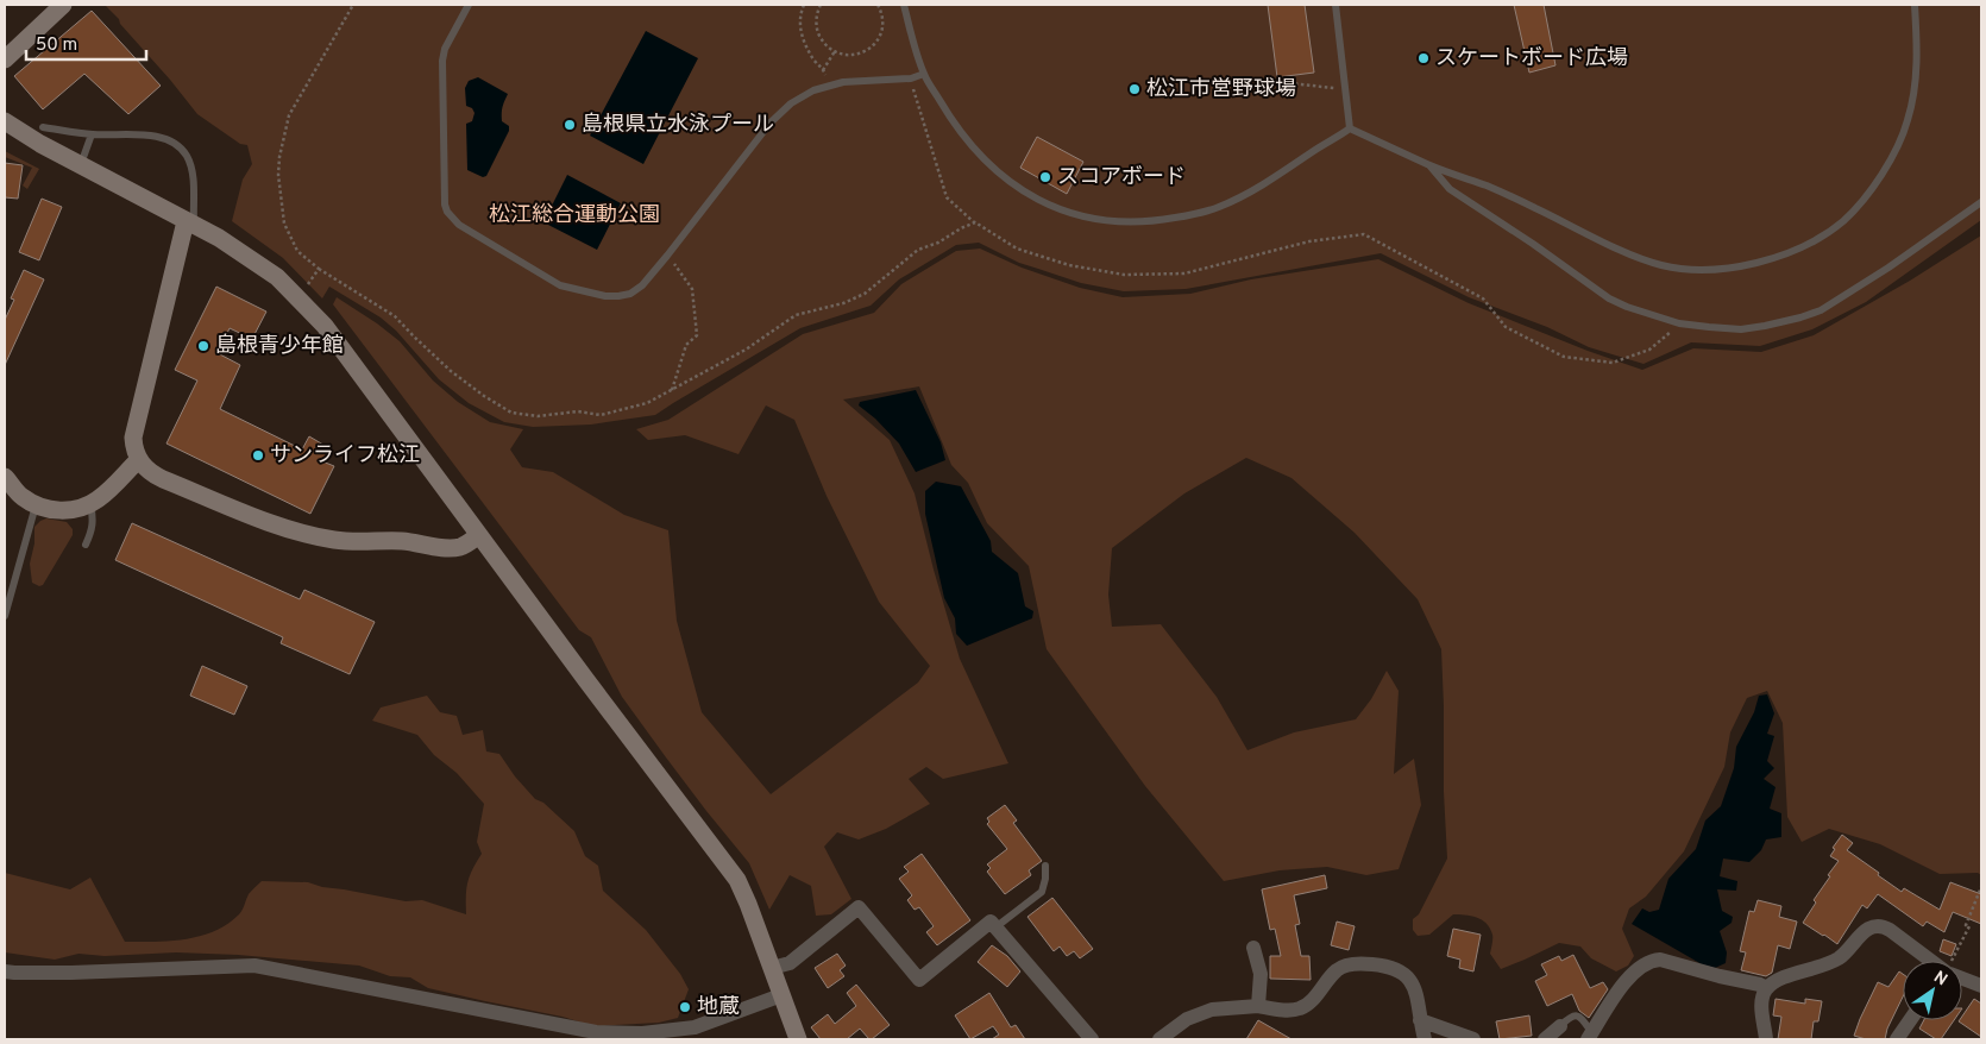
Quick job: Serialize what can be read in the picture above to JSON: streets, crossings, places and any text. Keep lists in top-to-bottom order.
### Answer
{
  "parks": ["松江総合運動公園"],
  "places": [
    "スケートボード広場",
    "松江市営野球場",
    "島根県立水泳プール",
    "スコアボード",
    "島根青少年館",
    "サンライフ松江",
    "地蔵"
  ],
  "scale_bar": "50 m",
  "north": "top right"
}
